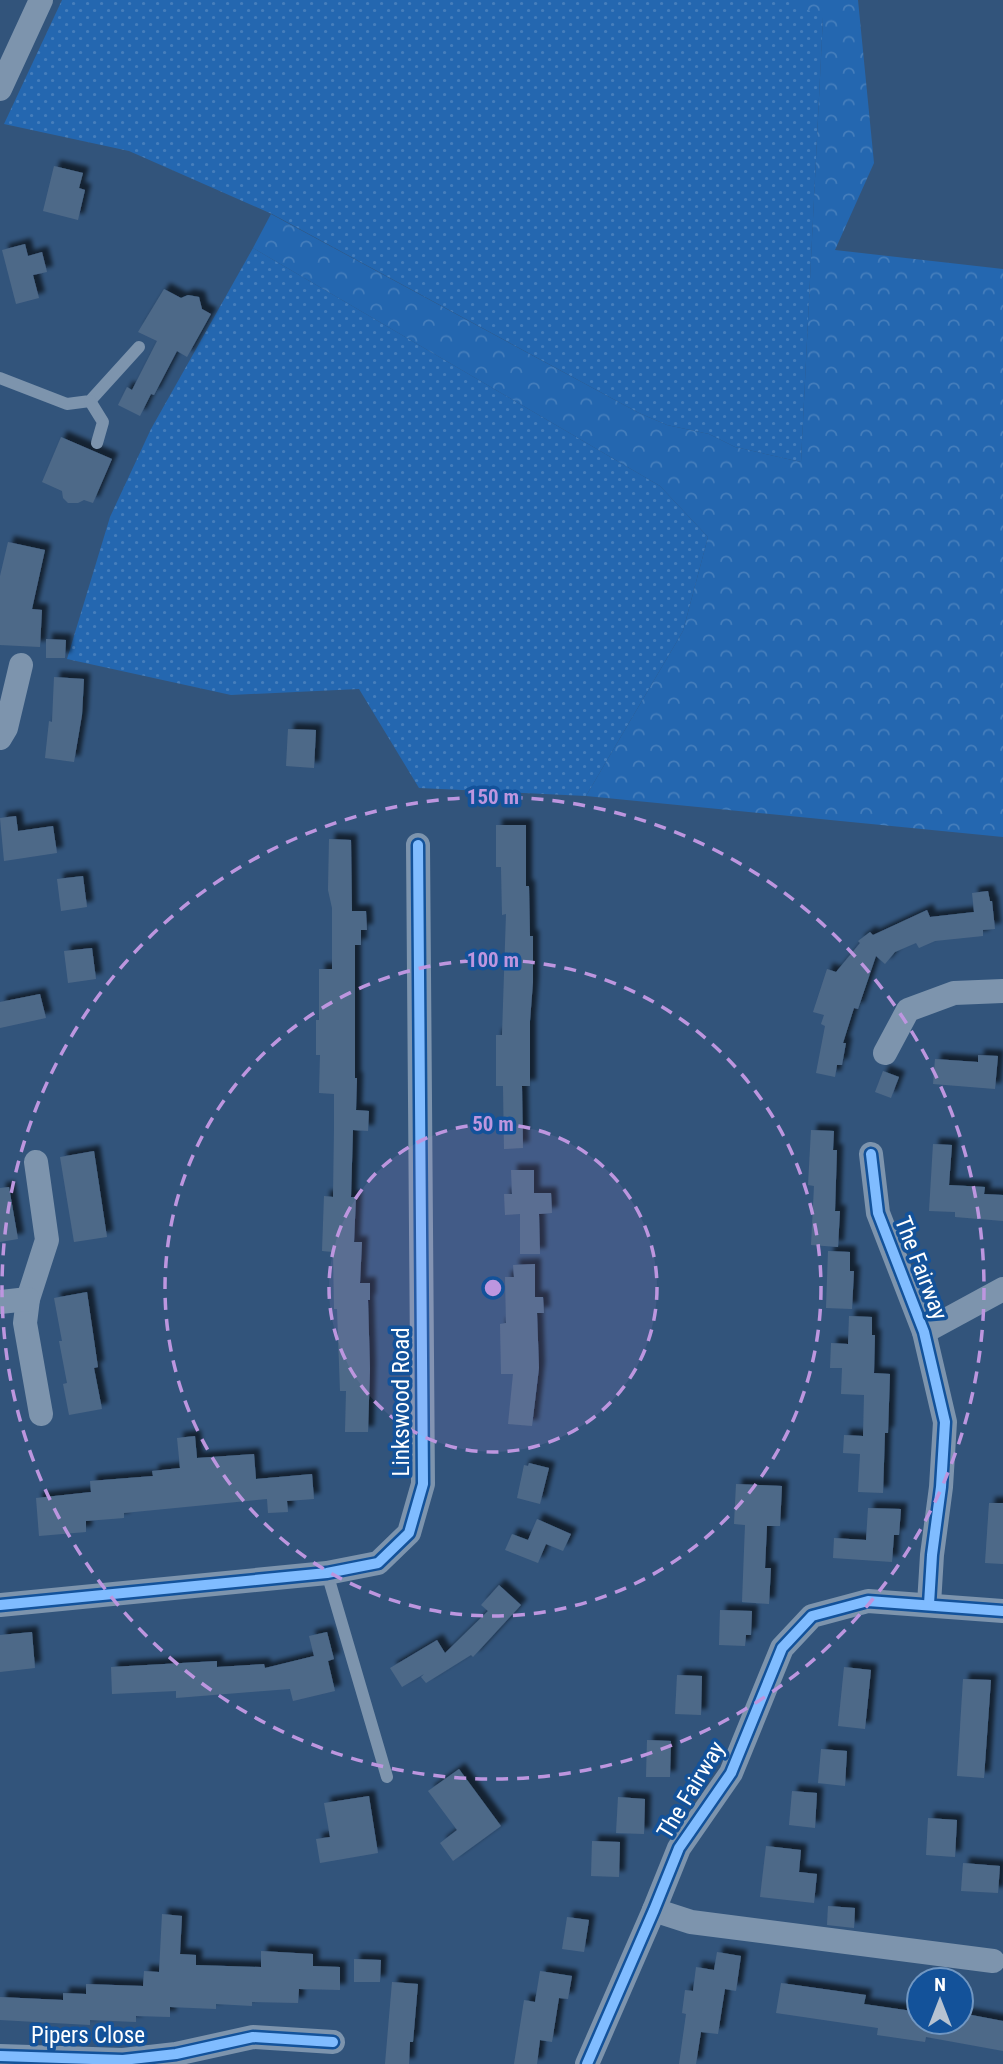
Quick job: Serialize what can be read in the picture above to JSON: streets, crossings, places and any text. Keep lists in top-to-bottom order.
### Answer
{
  "streets": {
    "street": ["The Fairway", "Linkswood Road", "Pipers Close"]
  },
  "north": "top",
  "rings": ["150 m", "100 m", "50 m"]
}
